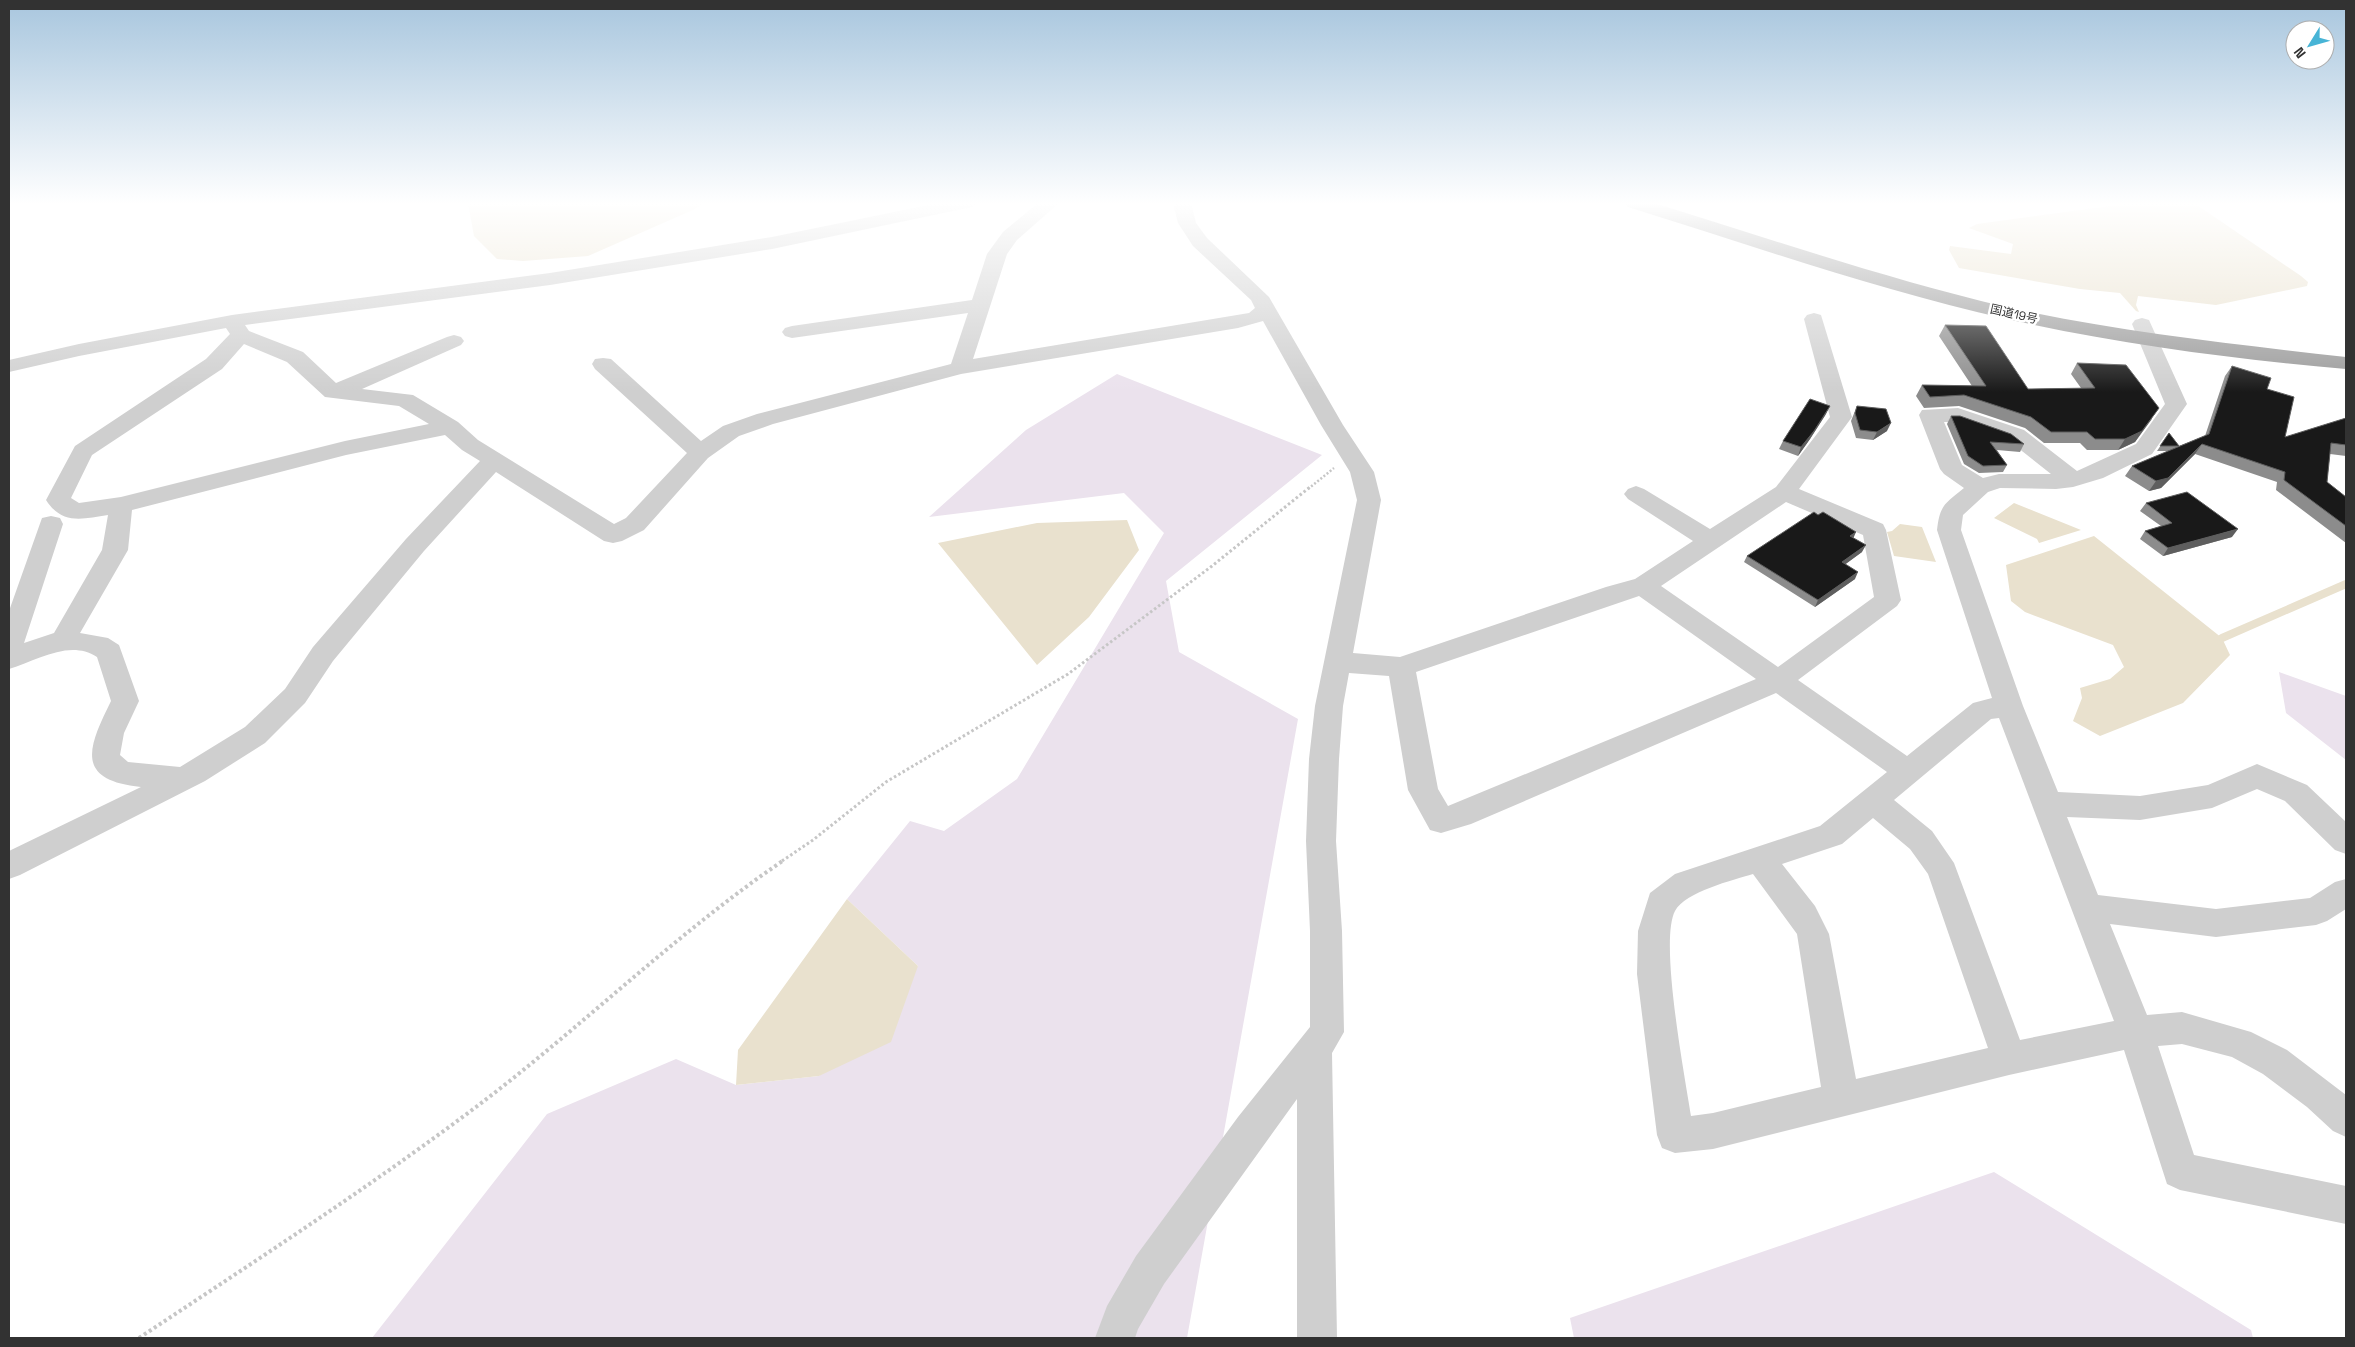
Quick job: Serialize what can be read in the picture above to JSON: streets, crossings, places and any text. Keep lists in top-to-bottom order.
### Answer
{
  "streets": {
    "highway": ["国道19号"]
  },
  "north": "bottom left"
}
